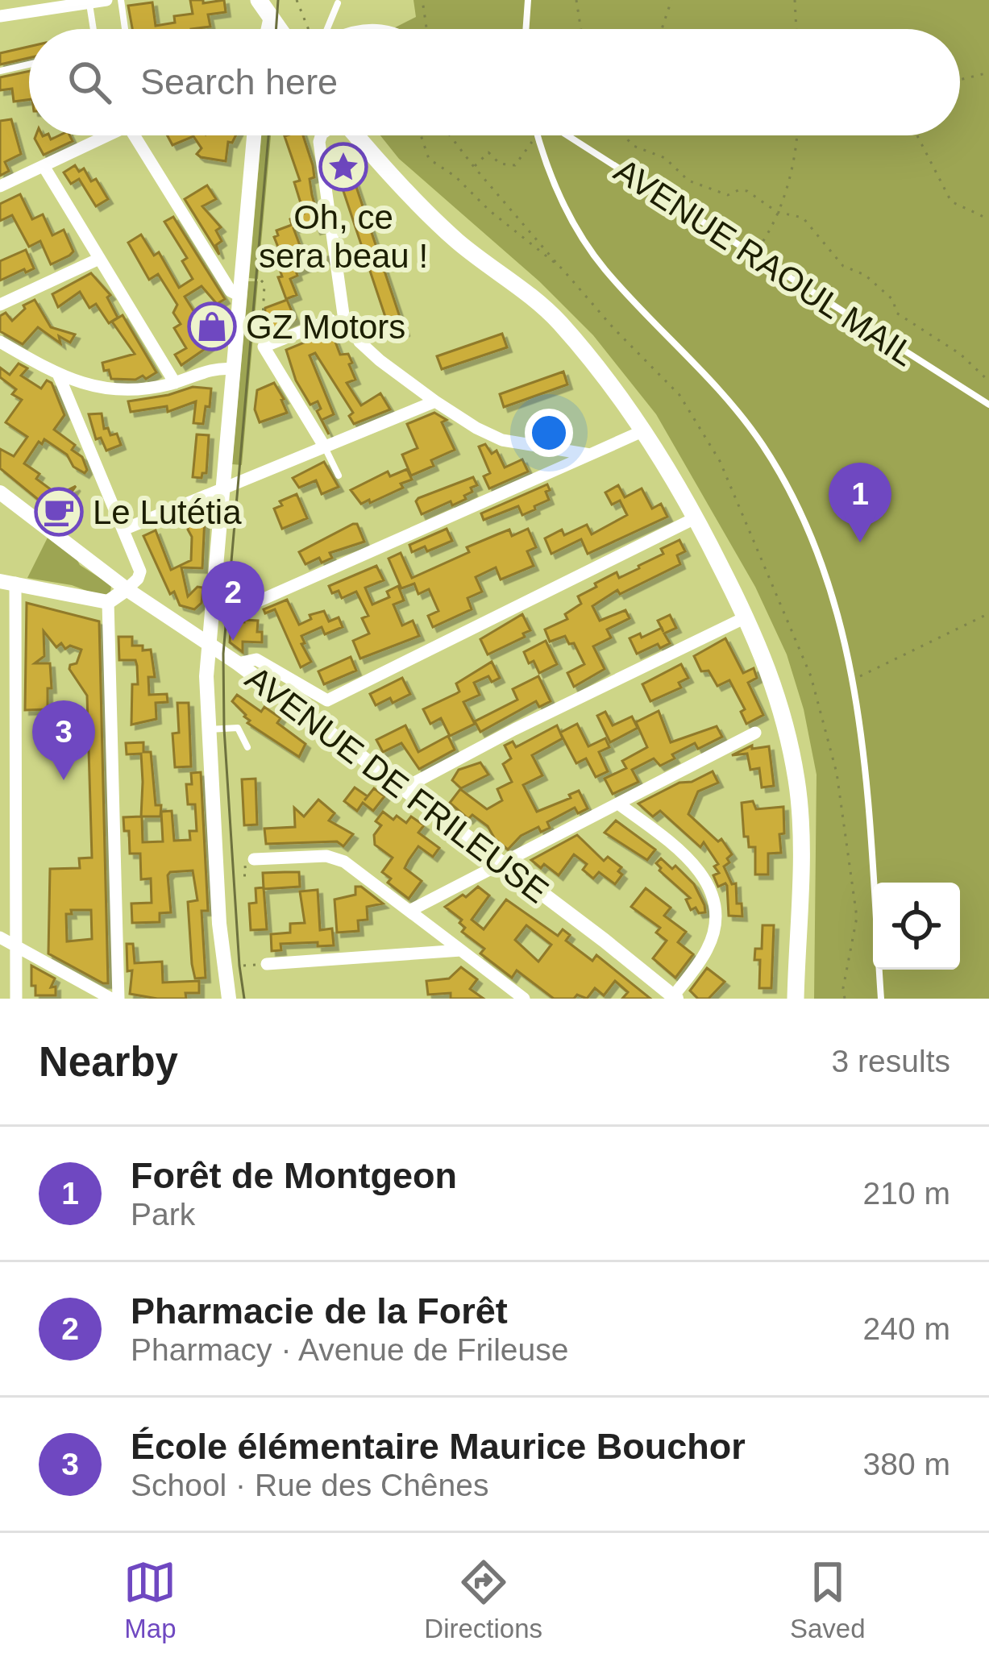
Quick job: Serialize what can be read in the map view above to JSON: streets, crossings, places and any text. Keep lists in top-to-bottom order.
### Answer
{
  "streets": {
    "street": ["AVENUE DE FRILEUSE"],
    "lane": ["AVENUE RAOUL MAIL"]
  },
  "places": {
    "place": ["Oh, ce sera beau !"],
    "shop": ["GZ Motors"],
    "cafe": ["Le Lutétia"]
  },
  "page": {
    "search": "Search here",
    "pins": ["1", "2", "3"],
    "heading": ["Nearby", "3 results"],
    "list": [
      {
        "mark": "1",
        "name": "Forêt de Montgeon",
        "note": "Park",
        "value": "210 m"
      },
      {
        "mark": "2",
        "name": "Pharmacie de la Forêt",
        "note": "Pharmacy · Avenue de Frileuse",
        "value": "240 m"
      },
      {
        "mark": "3",
        "name": "École élémentaire Maurice Bouchor",
        "note": "School · Rue des Chênes",
        "value": "380 m"
      }
    ],
    "nav": ["Map", "Directions", "Saved"]
  }
}
